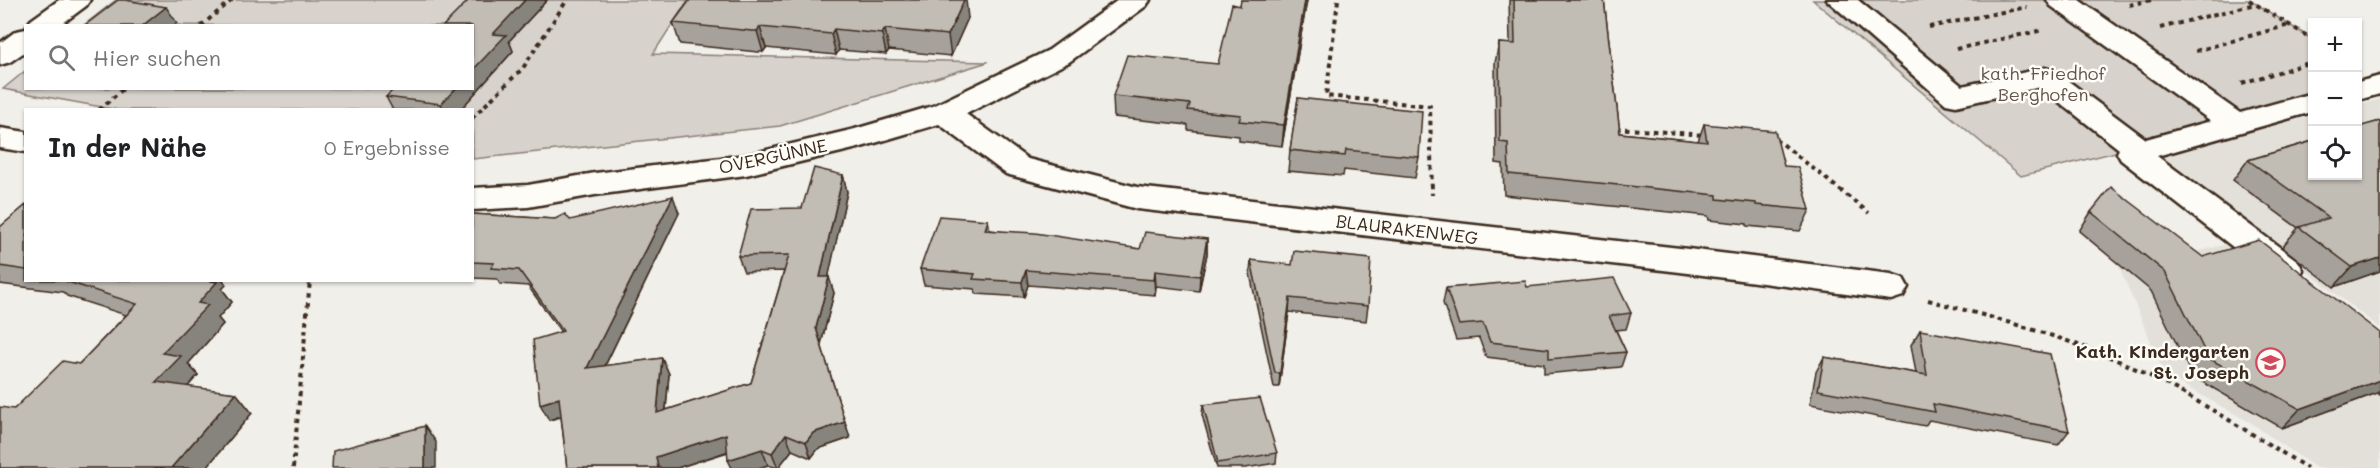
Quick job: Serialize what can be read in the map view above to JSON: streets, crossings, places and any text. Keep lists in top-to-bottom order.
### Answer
{
  "streets": {
    "street": ["OVERGÜNNE", "BLAURAKENWEG"]
  },
  "crossings": [
    ["OVERGÜNNE", "BLAURAKENWEG"]
  ],
  "parks": ["kath. Friedhof Berghofen"],
  "places": {
    "school or university": ["Kath. Kindergarten St. Joseph"]
  },
  "page": {
    "map_buttons": ["+", "−"],
    "search": "Hier suchen",
    "heading": ["In der Nähe", "0 Ergebnisse"]
  }
}
